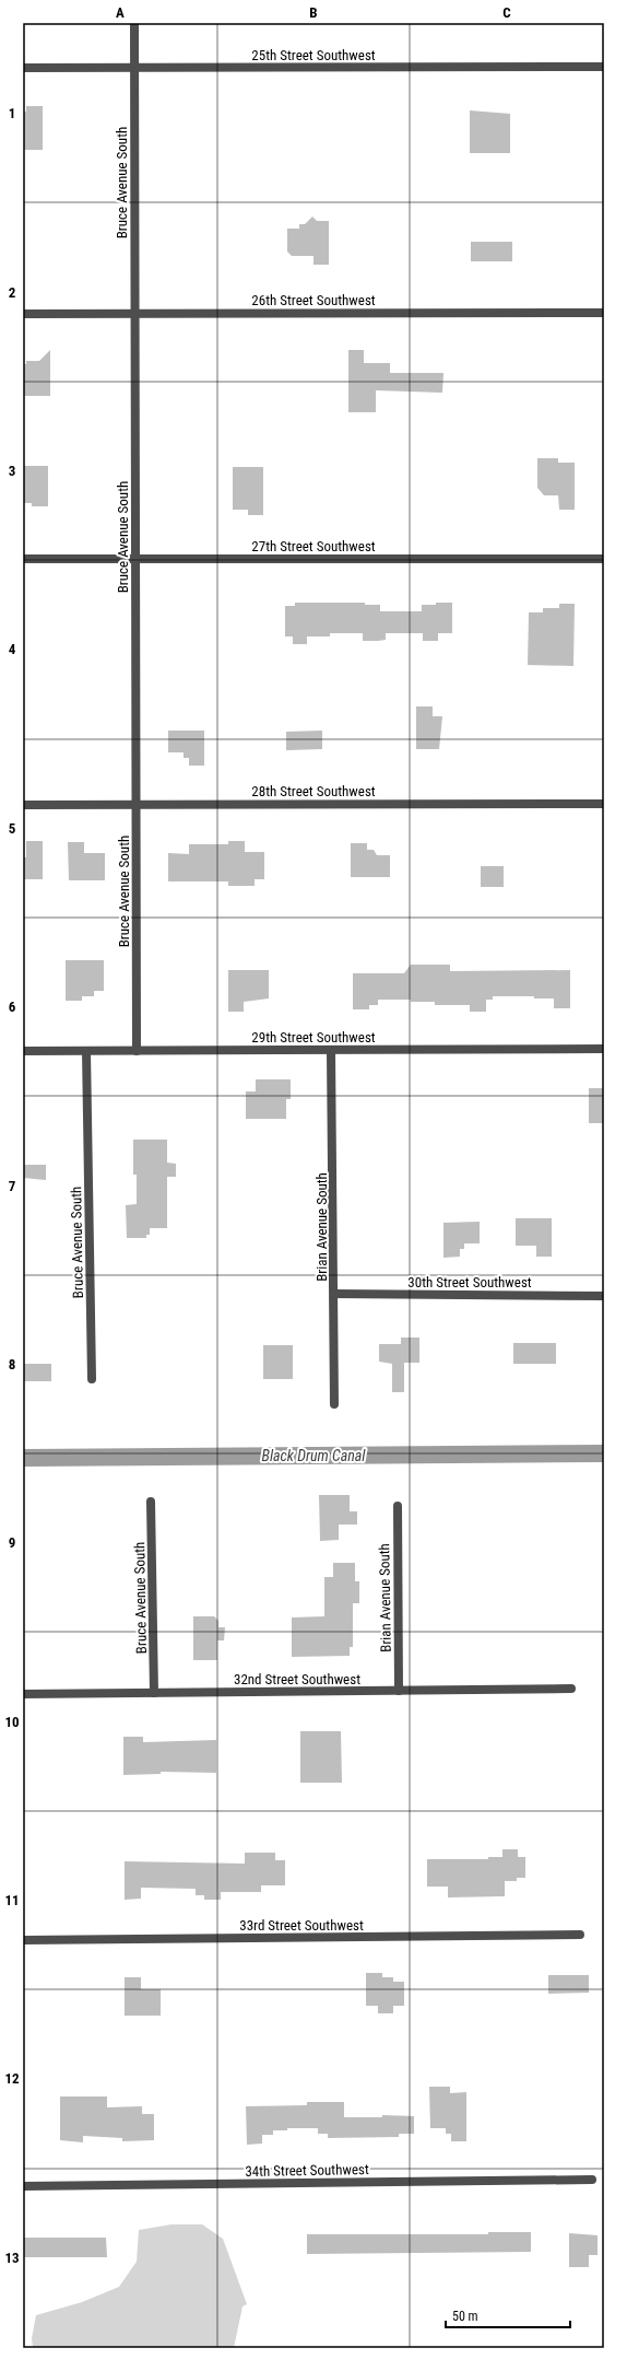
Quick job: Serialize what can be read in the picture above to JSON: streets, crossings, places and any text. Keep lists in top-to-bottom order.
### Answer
{
  "streets": {
    "street": [
      "25th Street Southwest",
      "Bruce Avenue South",
      "26th Street Southwest",
      "27th Street Southwest",
      "28th Street Southwest",
      "29th Street Southwest",
      "Brian Avenue South",
      "30th Street Southwest",
      "32nd Street Southwest",
      "33rd Street Southwest",
      "34th Street Southwest"
    ]
  },
  "crossings": [
    ["25th Street Southwest", "Bruce Avenue South"],
    ["Bruce Avenue South", "26th Street Southwest"],
    ["Bruce Avenue South", "27th Street Southwest"],
    ["Bruce Avenue South", "28th Street Southwest"],
    ["Bruce Avenue South", "29th Street Southwest"],
    ["Bruce Avenue South", "32nd Street Southwest"],
    ["29th Street Southwest", "Brian Avenue South"],
    ["Brian Avenue South", "30th Street Southwest"],
    ["Brian Avenue South", "32nd Street Southwest"]
  ],
  "water": ["Black Drum Canal"],
  "scale_bar": "50 m",
  "grid": {
    "columns": ["A", "B", "C"],
    "rows": [
      "1",
      "2",
      "3",
      "4",
      "5",
      "6",
      "7",
      "8",
      "9",
      "10",
      "11",
      "12",
      "13"
    ]
  }
}
